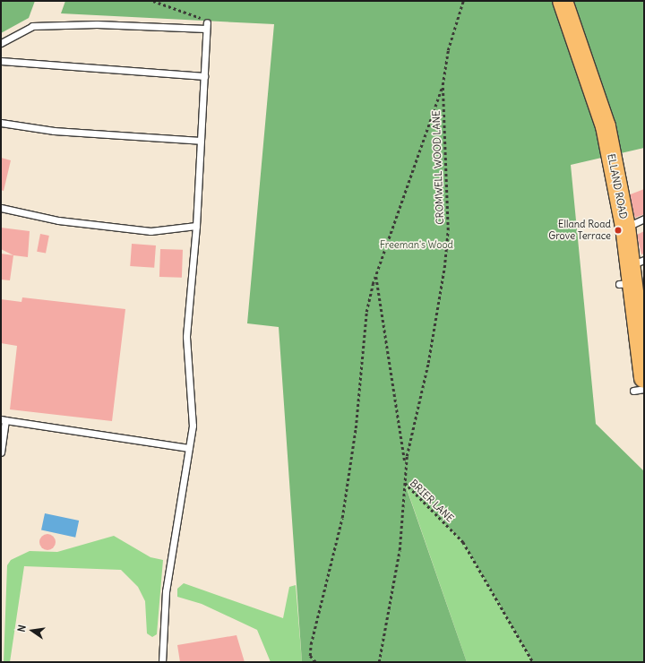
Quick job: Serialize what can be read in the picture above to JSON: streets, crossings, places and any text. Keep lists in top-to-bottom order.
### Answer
{
  "streets": {
    "main road": ["ELLAND ROAD"],
    "path": ["CROMWELL WOOD LANE", "BRIER LANE"]
  },
  "crossings": [
    ["CROMWELL WOOD LANE", "BRIER LANE"]
  ],
  "parks": ["Freeman's Wood"],
  "places": ["Elland Road Grove Terrace"],
  "north": "left"
}
